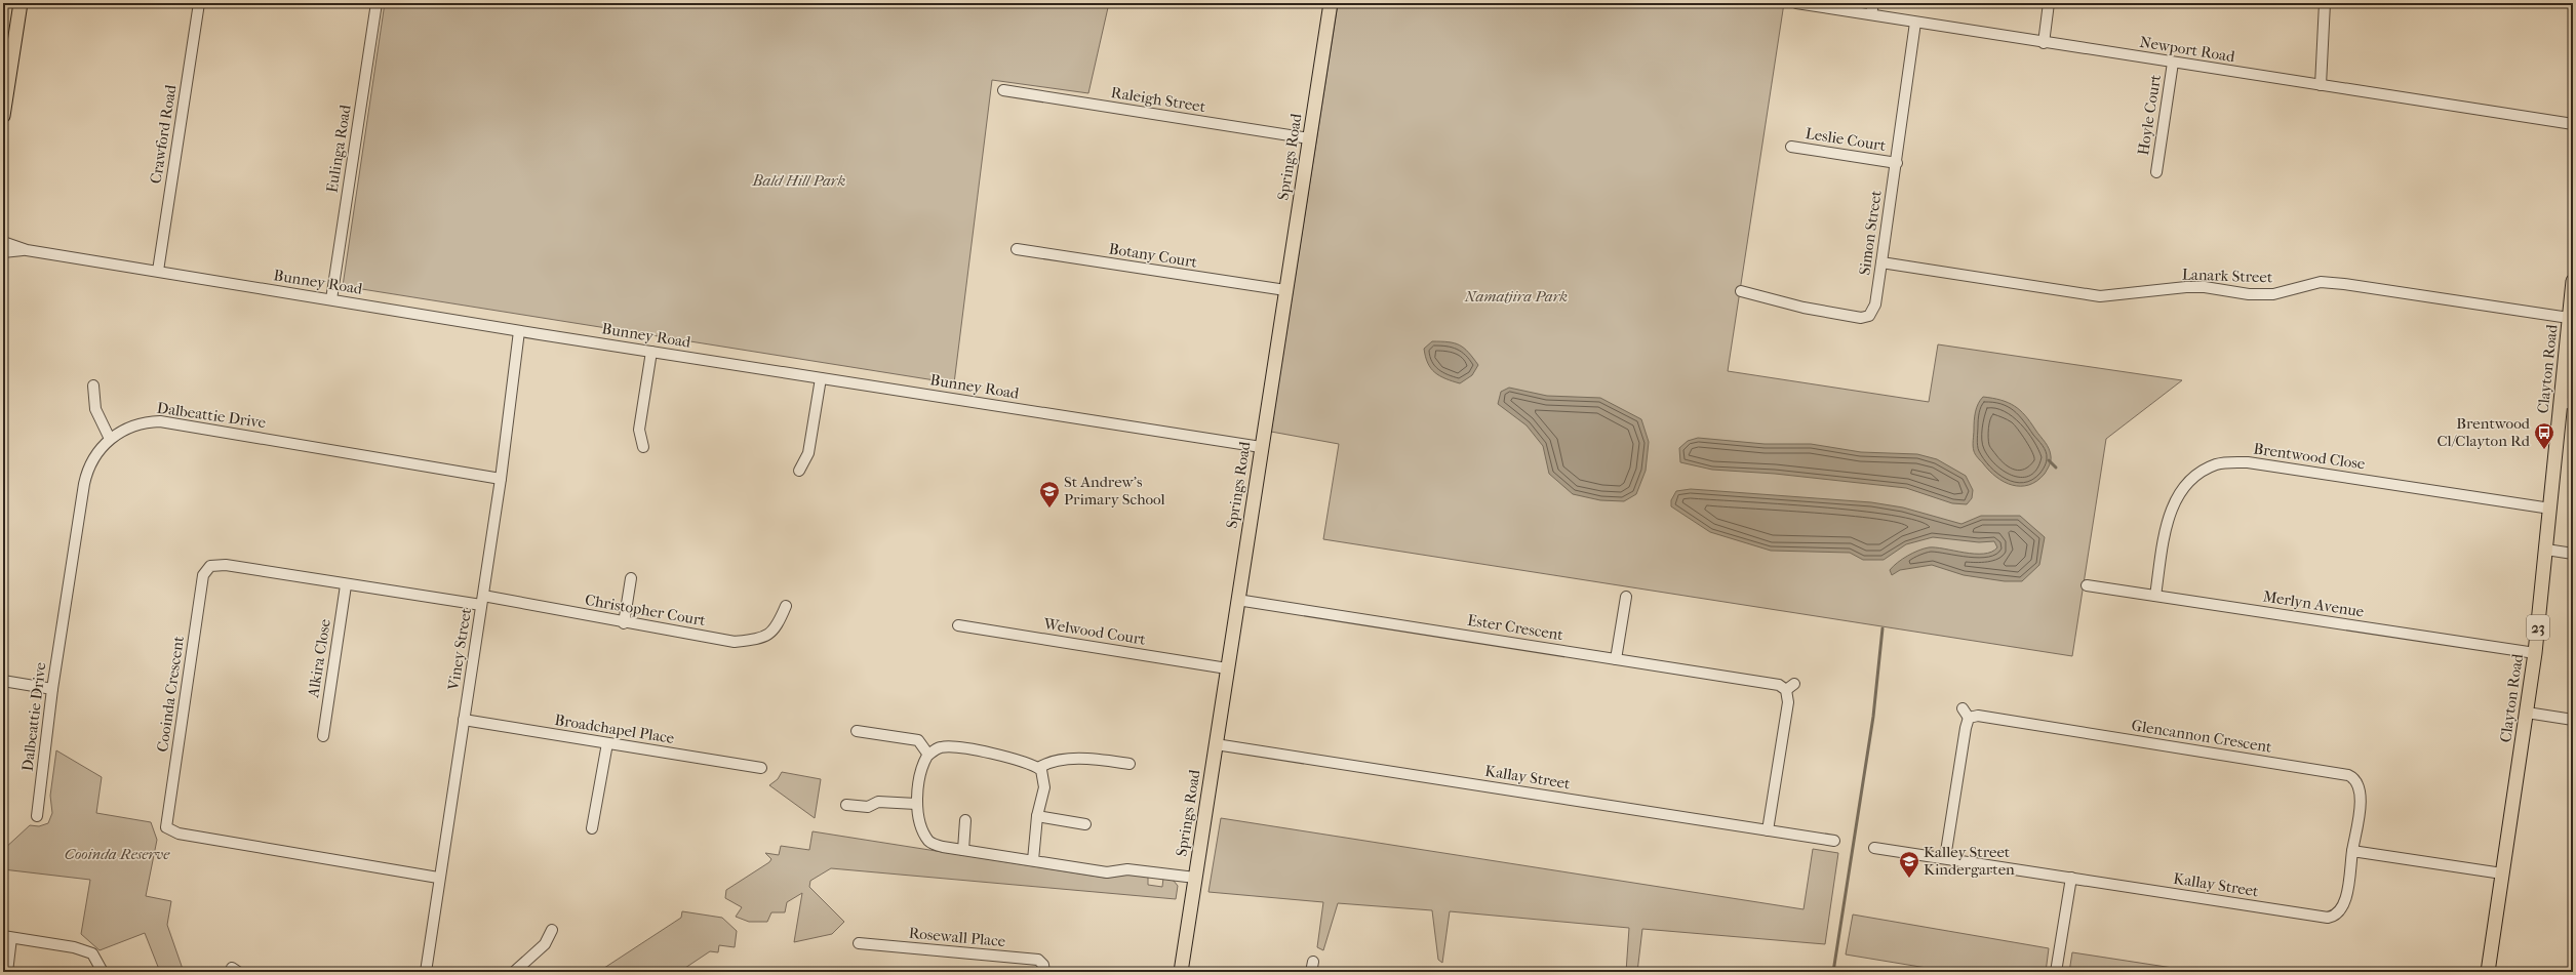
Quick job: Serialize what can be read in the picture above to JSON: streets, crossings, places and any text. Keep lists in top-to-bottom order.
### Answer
{
  "streets": {
    "main road": ["Springs Road", "Clayton Road", "23"],
    "street": [
      "Newport Road",
      "Raleigh Street",
      "Hoyle Court",
      "Crawford Road",
      "Leslie Court",
      "Eulinga Road",
      "Simon Street",
      "Botany Court",
      "Lanark Street",
      "Bunney Road",
      "Dalbeattie Drive",
      "Brentwood Close",
      "Merlyn Avenue",
      "Christopher Court",
      "Ester Crescent",
      "Welwood Court",
      "Viney Street",
      "Alkira Close",
      "Cooinda Crescent",
      "Broadchapel Place",
      "Glencannon Crescent",
      "Kallay Street",
      "Rosewall Place"
    ]
  },
  "crossings": [
    ["Newport Road", "Hoyle Court"],
    ["Newport Road", "Simon Street"],
    ["Raleigh Street", "Springs Road"],
    ["Crawford Road", "Bunney Road"],
    ["Leslie Court", "Simon Street"],
    ["Eulinga Road", "Bunney Road"],
    ["Springs Road", "Botany Court"],
    ["Springs Road", "Bunney Road"],
    ["Springs Road", "Ester Crescent"],
    ["Springs Road", "Welwood Court"],
    ["Springs Road", "Kallay Street"],
    ["Simon Street", "Lanark Street"],
    ["Lanark Street", "Clayton Road"],
    ["Bunney Road", "Viney Street"],
    ["Clayton Road", "Brentwood Close"],
    ["Clayton Road", "Merlyn Avenue"],
    ["Dalbeattie Drive", "Viney Street"],
    ["Brentwood Close", "Merlyn Avenue"],
    ["Christopher Court", "Viney Street"],
    ["Christopher Court", "Cooinda Crescent"],
    ["Ester Crescent", "Kallay Street"],
    ["Viney Street", "Cooinda Crescent"],
    ["Viney Street", "Broadchapel Place"],
    ["Alkira Close", "Cooinda Crescent"],
    ["Glencannon Crescent", "Kallay Street"]
  ],
  "parks": ["Bald Hill Park", "Namatjira Park", "Cooinda Reserve"],
  "places": {
    "bus stop": ["Brentwood Cl/Clayton Rd"],
    "school or university": ["St Andrew's Primary School", "Kalley Street Kindergarten"]
  }
}
